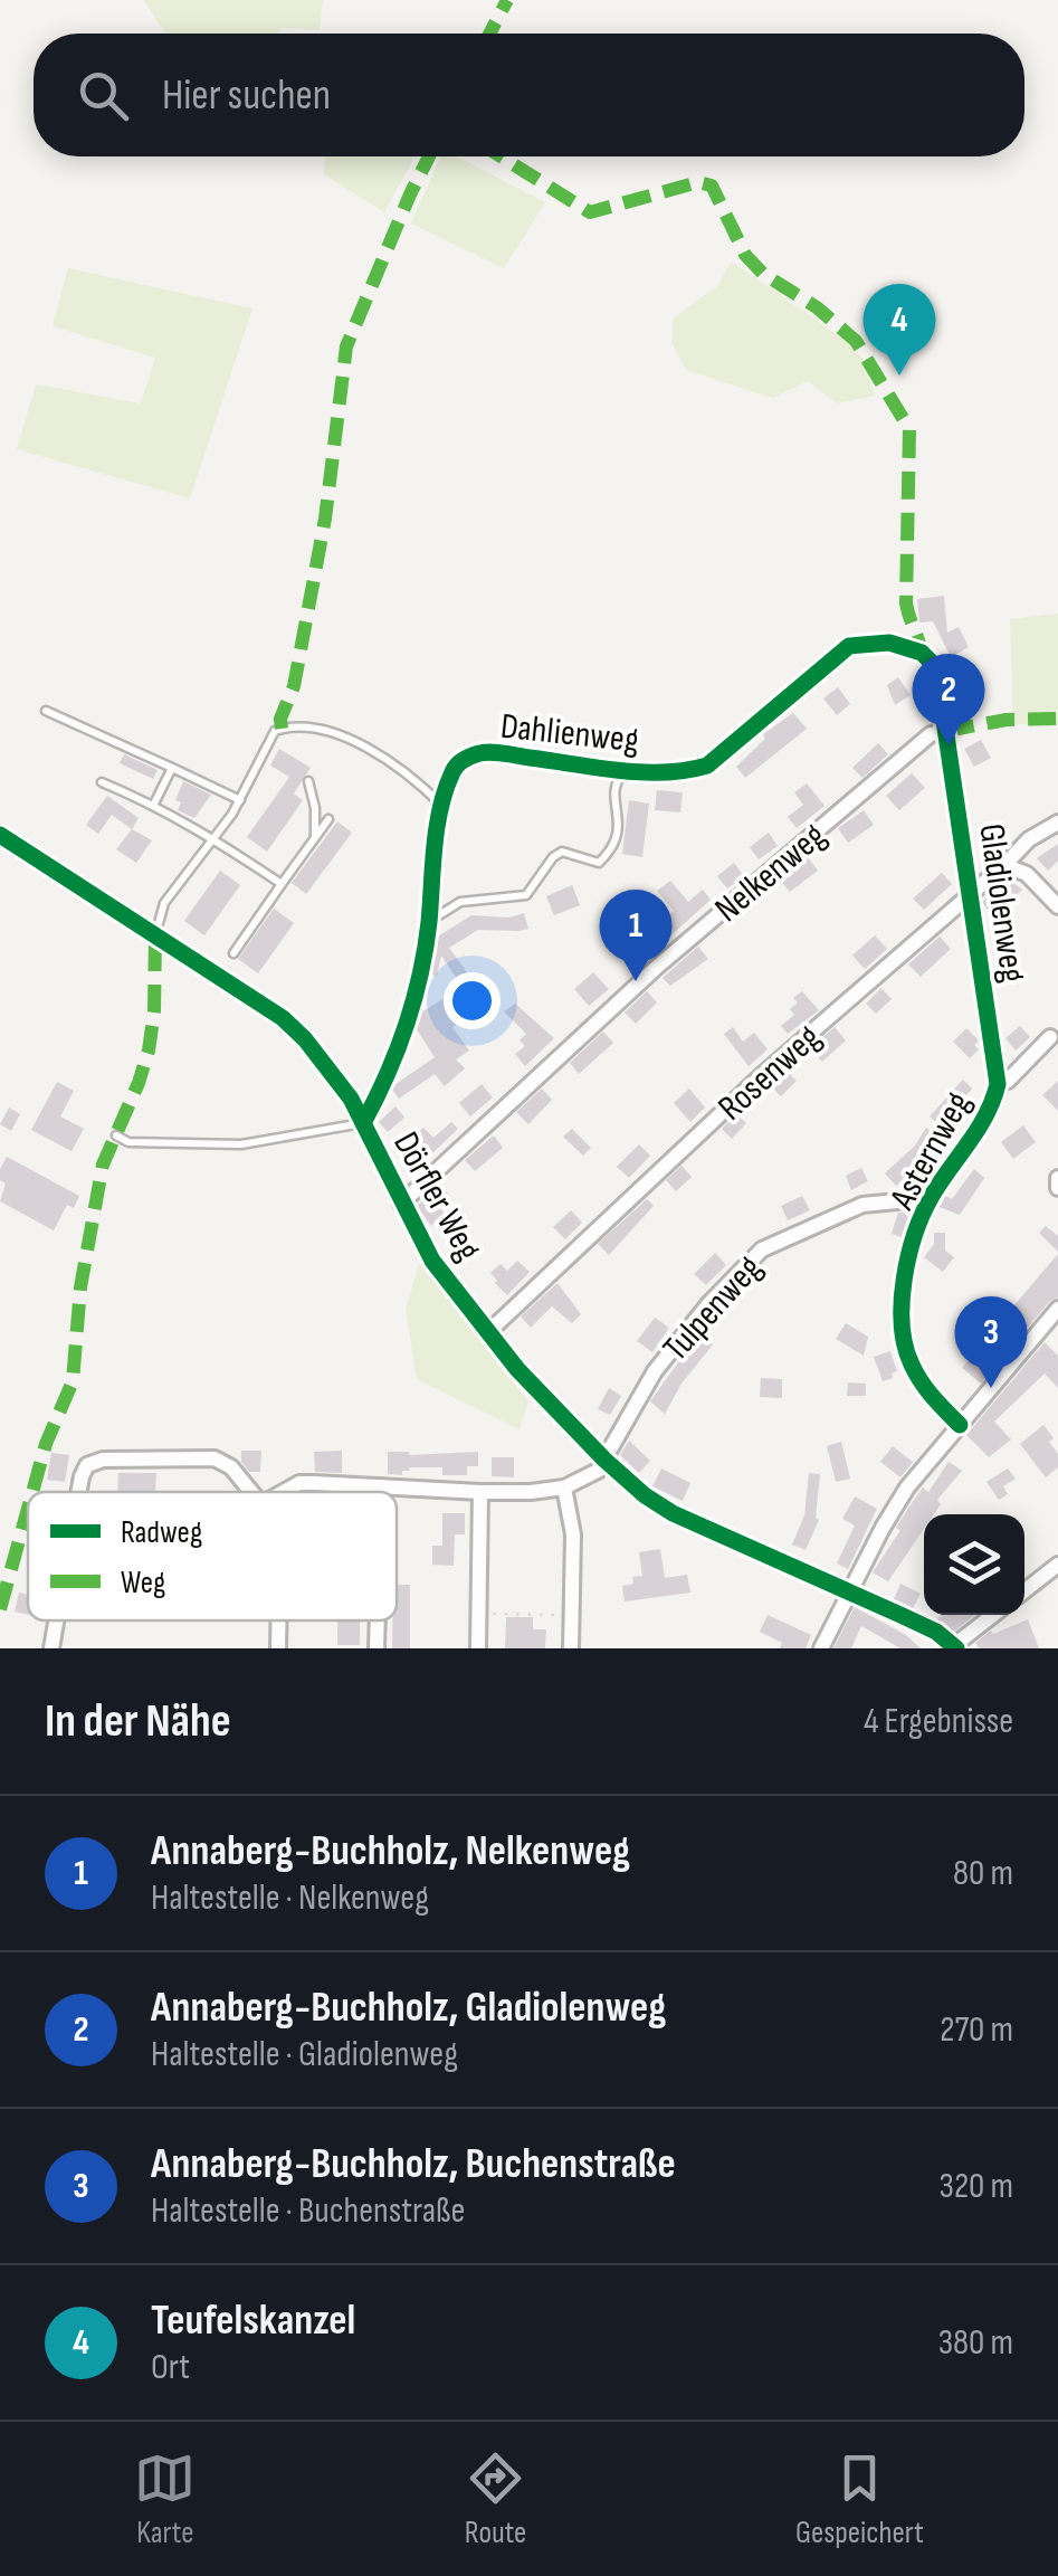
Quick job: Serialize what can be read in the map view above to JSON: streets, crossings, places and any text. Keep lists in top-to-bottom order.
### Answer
{
  "streets": {
    "street": [
      "Dahlienweg",
      "Nelkenweg",
      "Gladiolenweg",
      "Rosenweg",
      "Asternweg",
      "Dörfler Weg",
      "Tulpenweg"
    ]
  },
  "crossings": [
    ["Dahlienweg", "Nelkenweg"],
    ["Dahlienweg", "Gladiolenweg"],
    ["Dahlienweg", "Dörfler Weg"],
    ["Nelkenweg", "Gladiolenweg"],
    ["Nelkenweg", "Dörfler Weg"],
    ["Gladiolenweg", "Rosenweg"],
    ["Gladiolenweg", "Asternweg"],
    ["Rosenweg", "Dörfler Weg"],
    ["Asternweg", "Tulpenweg"],
    ["Dörfler Weg", "Tulpenweg"]
  ],
  "legend": ["Radweg", "Weg"],
  "page": {
    "search": "Hier suchen",
    "pins": [
      "4",
      "2",
      "1",
      "3"
    ],
    "heading": ["In der Nähe", "4 Ergebnisse"],
    "list": [
      {
        "mark": "1",
        "name": "Annaberg-Buchholz, Nelkenweg",
        "note": "Haltestelle · Nelkenweg",
        "value": "80 m"
      },
      {
        "mark": "2",
        "name": "Annaberg-Buchholz, Gladiolenweg",
        "note": "Haltestelle · Gladiolenweg",
        "value": "270 m"
      },
      {
        "mark": "3",
        "name": "Annaberg-Buchholz, Buchenstraße",
        "note": "Haltestelle · Buchenstraße",
        "value": "320 m"
      },
      {
        "mark": "4",
        "name": "Teufelskanzel",
        "note": "Ort",
        "value": "380 m"
      }
    ],
    "nav": ["Karte", "Route", "Gespeichert"]
  }
}
